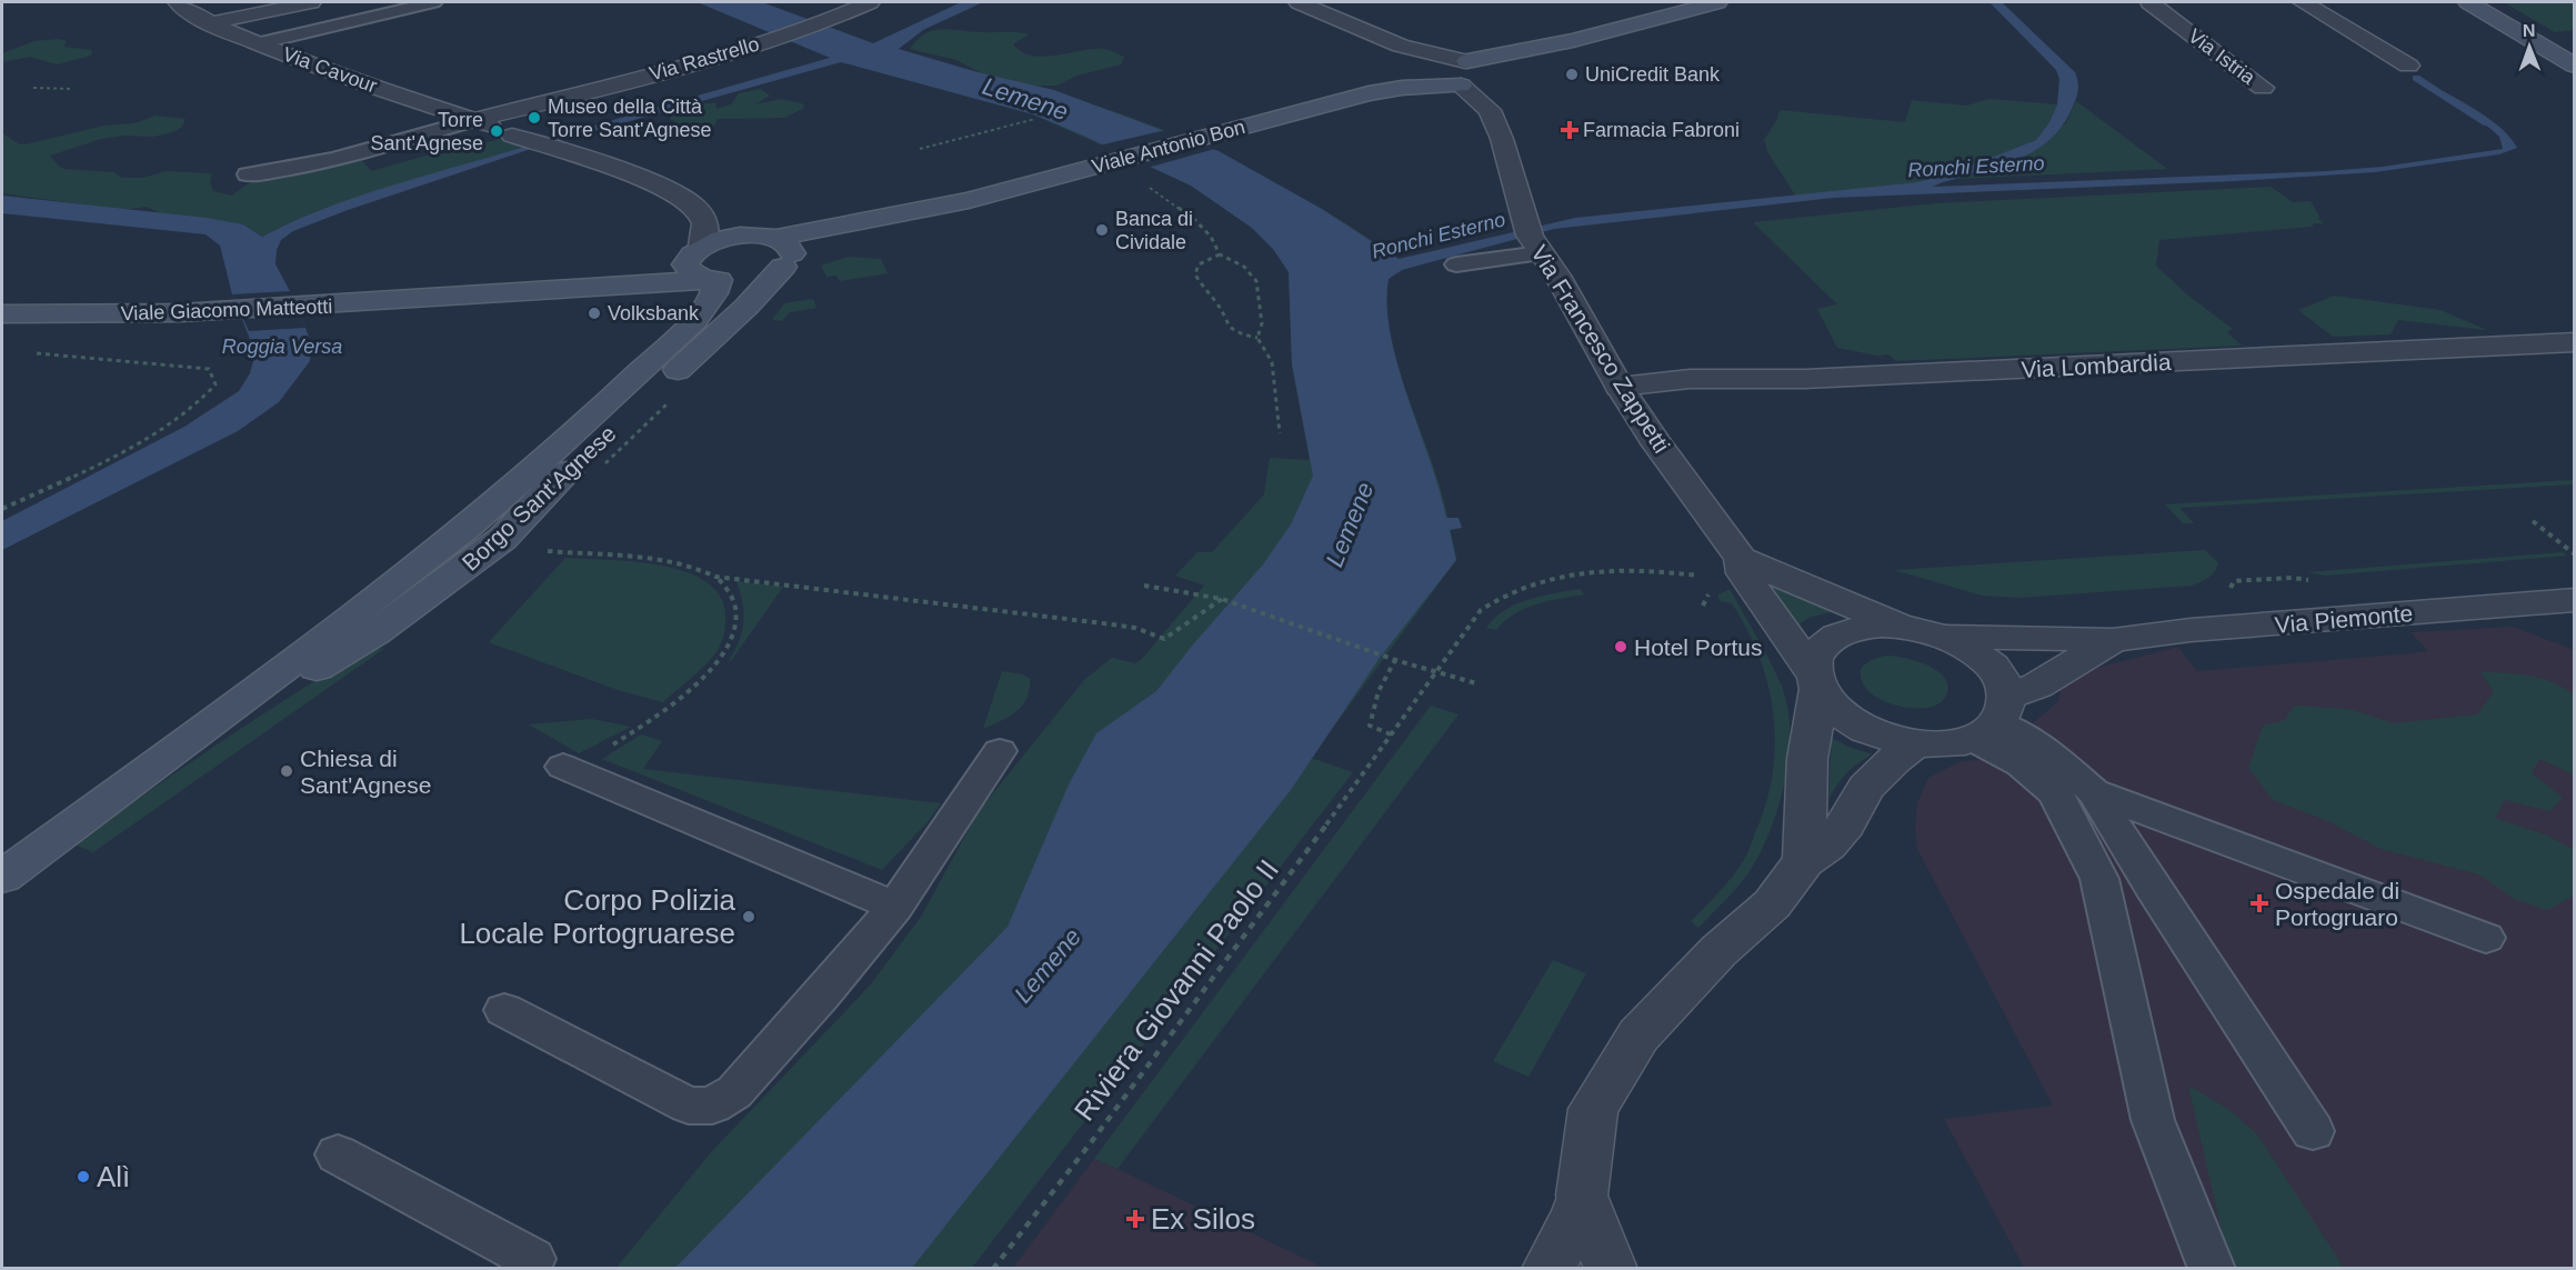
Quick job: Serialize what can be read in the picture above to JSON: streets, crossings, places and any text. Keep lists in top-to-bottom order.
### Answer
{
  "streets": {
    "main road": ["Viale Antonio Bon", "Viale Giacomo Matteotti", "Borgo Sant'Agnese"],
    "street": [
      "Via Istria",
      "Via Rastrello",
      "Via Cavour",
      "Via Francesco Zappetti",
      "Via Lombardia",
      "Via Piemonte"
    ],
    "path": ["Riviera Giovanni Paolo II"]
  },
  "crossings": [
    ["Via Rastrello", "Via Cavour"],
    ["Viale Antonio Bon", "Viale Giacomo Matteotti"],
    ["Viale Antonio Bon", "Borgo Sant'Agnese"],
    ["Viale Giacomo Matteotti", "Borgo Sant'Agnese"],
    ["Via Francesco Zappetti", "Via Lombardia"],
    ["Via Francesco Zappetti", "Via Piemonte"],
    ["Via Francesco Zappetti", "Riviera Giovanni Paolo II"]
  ],
  "water": ["Lemene", "Ronchi Esterno", "Roggia Versa"],
  "places": {
    "other": [
      "UniCredit Bank",
      "Museo della Città Torre Sant'Agnese",
      "Torre Sant'Agnese",
      "Banca di Cividale",
      "Volksbank",
      "Hotel Portus",
      "Chiesa di Sant'Agnese",
      "Corpo Polizia Locale Portogruarese",
      "Alì"
    ],
    "health": ["Farmacia Fabroni", "Ospedale di Portogruaro", "Ex Silos"]
  },
  "north": "top"
}
